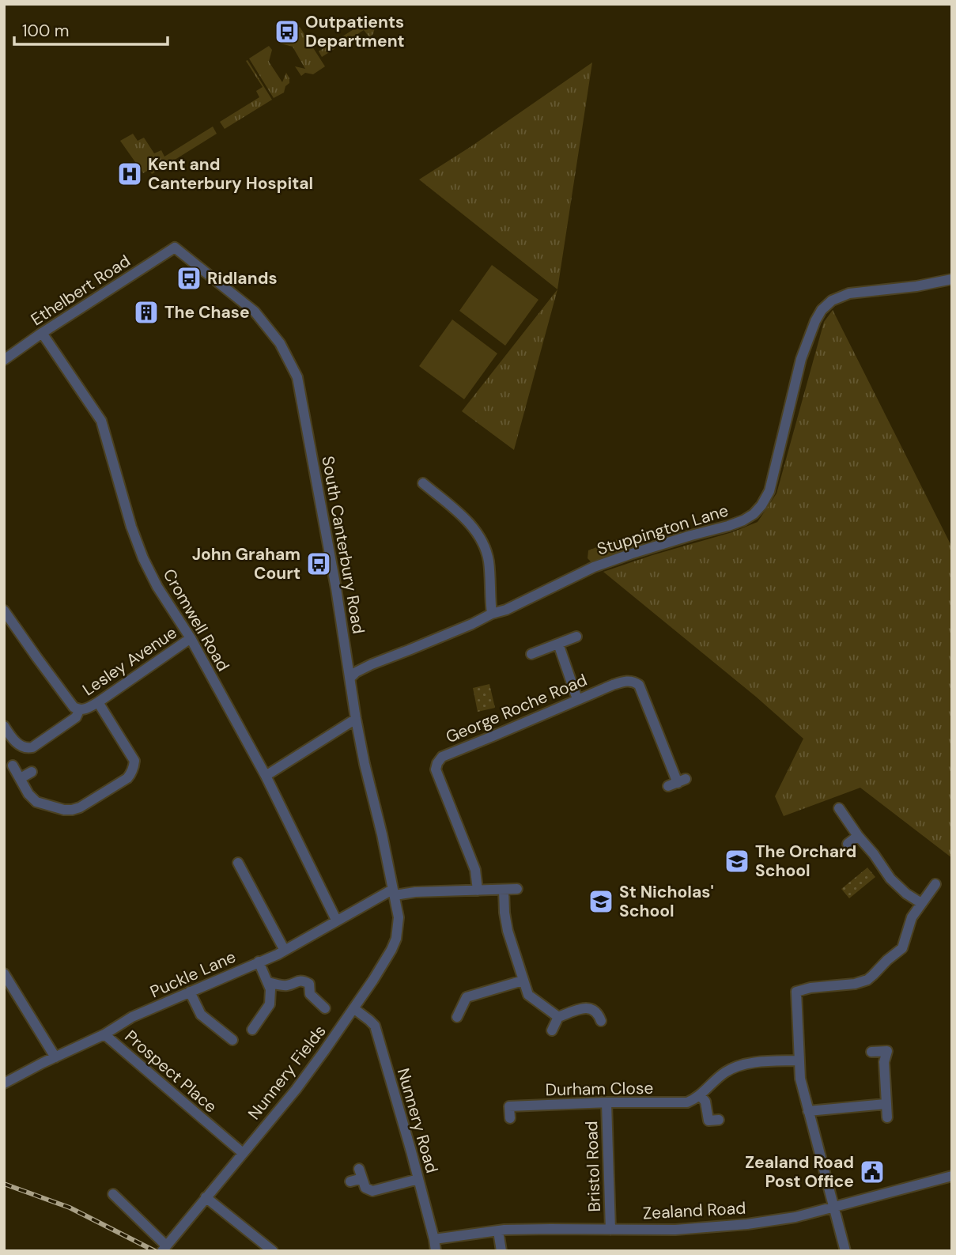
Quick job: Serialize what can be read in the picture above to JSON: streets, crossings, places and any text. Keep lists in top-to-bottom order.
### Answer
{
  "streets": {
    "street": [
      "Ethelbert Road",
      "Stuppington Lane",
      "South Canterbury Road",
      "Cromwell Road",
      "Lesley Avenue",
      "George Roche Road",
      "Puckle Lane",
      "Prospect Place",
      "Nunnery Fields",
      "Durham Close",
      "Nunnery Road",
      "Bristol Road",
      "Zealand Road"
    ]
  },
  "crossings": [
    ["Ethelbert Road", "South Canterbury Road"],
    ["Ethelbert Road", "Cromwell Road"],
    ["Stuppington Lane", "South Canterbury Road"],
    ["South Canterbury Road", "Puckle Lane"],
    ["South Canterbury Road", "Nunnery Fields"],
    ["Cromwell Road", "Lesley Avenue"],
    ["Cromwell Road", "Puckle Lane"],
    ["Puckle Lane", "Prospect Place"],
    ["Puckle Lane", "Nunnery Fields"],
    ["Prospect Place", "Nunnery Fields"],
    ["Nunnery Fields", "Nunnery Road"],
    ["Durham Close", "Bristol Road"],
    ["Nunnery Road", "Zealand Road"],
    ["Bristol Road", "Zealand Road"]
  ],
  "places": {
    "bus stop": ["Outpatients Department", "Ridlands", "John Graham Court"],
    "hospital": ["Kent and Canterbury Hospital"],
    "building": ["The Chase"],
    "school or university": ["The Orchard School", "St Nicholas' School"],
    "public building": ["Zealand Road Post Office"]
  },
  "scale_bar": "100 m"
}
